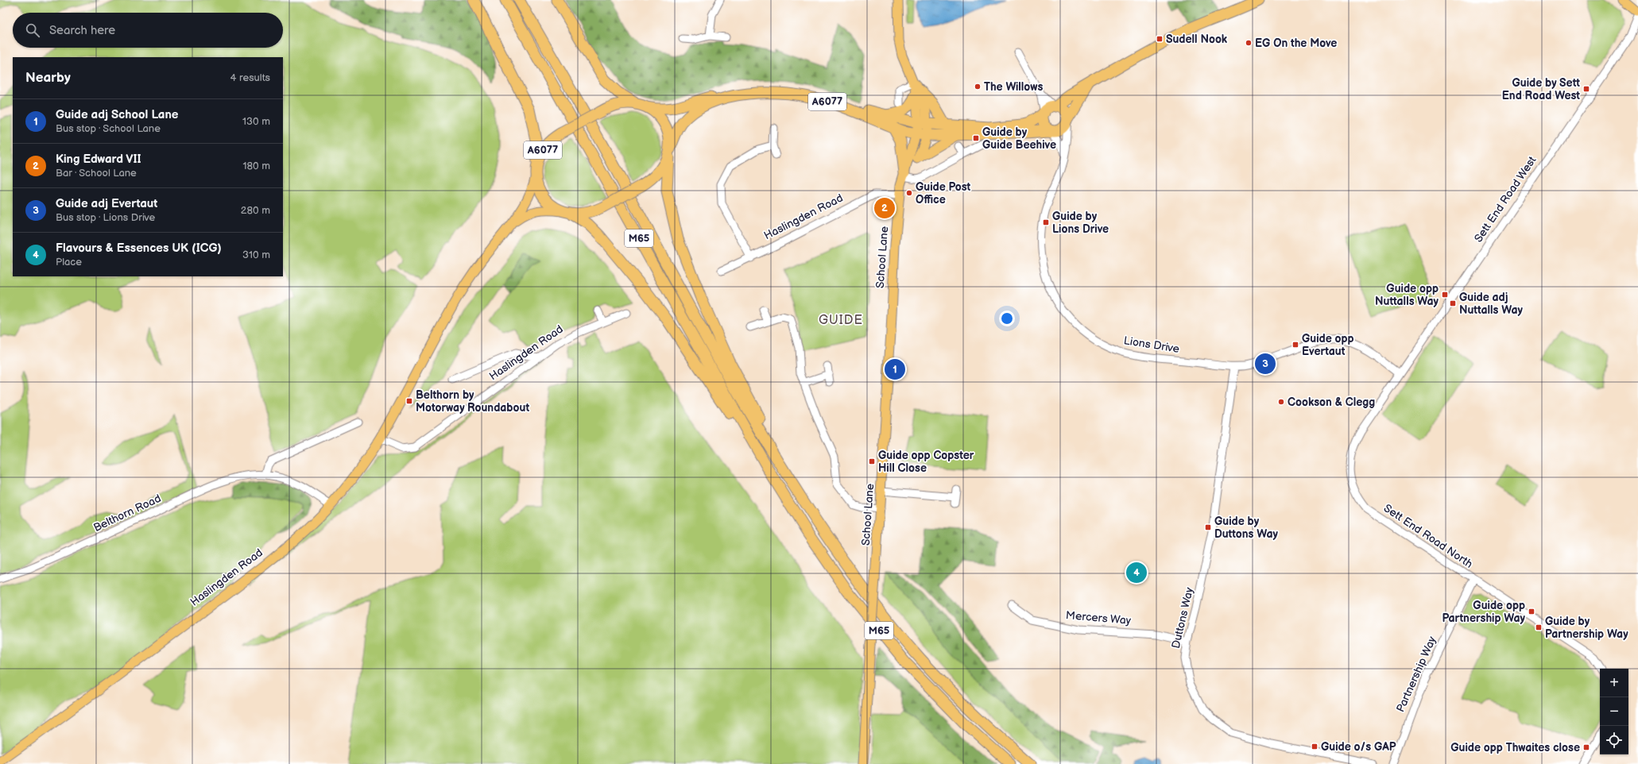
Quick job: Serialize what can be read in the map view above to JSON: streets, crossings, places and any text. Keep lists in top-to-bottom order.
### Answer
{
  "streets": {
    "highway": ["A6077", "M65"],
    "main road": ["Haslingden Road", "School Lane"],
    "street": [
      "Sett End Road West",
      "Lions Drive",
      "Belthorn Road",
      "Sett End Road North",
      "Mercers Way",
      "Duttons Way",
      "Partnership Way"
    ]
  },
  "crossings": [
    ["A6077", "Haslingden Road"],
    ["A6077", "School Lane"],
    ["A6077", "Lions Drive"],
    ["Sett End Road West", "Lions Drive"],
    ["Sett End Road West", "Sett End Road North"],
    ["Haslingden Road", "School Lane"],
    ["Haslingden Road", "Belthorn Road"],
    ["Lions Drive", "Sett End Road North"],
    ["Lions Drive", "Duttons Way"],
    ["Sett End Road North", "Partnership Way"],
    ["Mercers Way", "Duttons Way"]
  ],
  "districts": ["GUIDE"],
  "places": {
    "transit": [
      "Sudell Nook",
      "Guide by Sett End Road West",
      "Guide by Guide Beehive",
      "Guide by Lions Drive",
      "Guide opp Nuttalls Way",
      "Guide adj Nuttalls Way",
      "Guide opp Evertaut",
      "Belthorn by Motorway Roundabout",
      "Guide opp Copster Hill Close",
      "Guide by Duttons Way",
      "Guide opp Partnership Way",
      "Guide by Partnership Way",
      "Guide o/s GAP",
      "Guide opp Thwaites close"
    ],
    "other": [
      "EG On the Move",
      "The Willows",
      "Guide Post Office",
      "Cookson & Clegg"
    ]
  },
  "page": {
    "search": "Search here",
    "heading": ["Nearby", "4 results"],
    "list": [
      {
        "mark": "1",
        "name": "Guide adj School Lane",
        "note": "Bus stop · School Lane",
        "value": "130 m"
      },
      {
        "mark": "2",
        "name": "King Edward VII",
        "note": "Bar · School Lane",
        "value": "180 m"
      },
      {
        "mark": "3",
        "name": "Guide adj Evertaut",
        "note": "Bus stop · Lions Drive",
        "value": "280 m"
      },
      {
        "mark": "4",
        "name": "Flavours & Essences UK (ICG)",
        "note": "Place",
        "value": "310 m"
      }
    ],
    "pins": [
      "2",
      "3",
      "1",
      "4"
    ],
    "map_buttons": ["+", "−"]
  }
}
